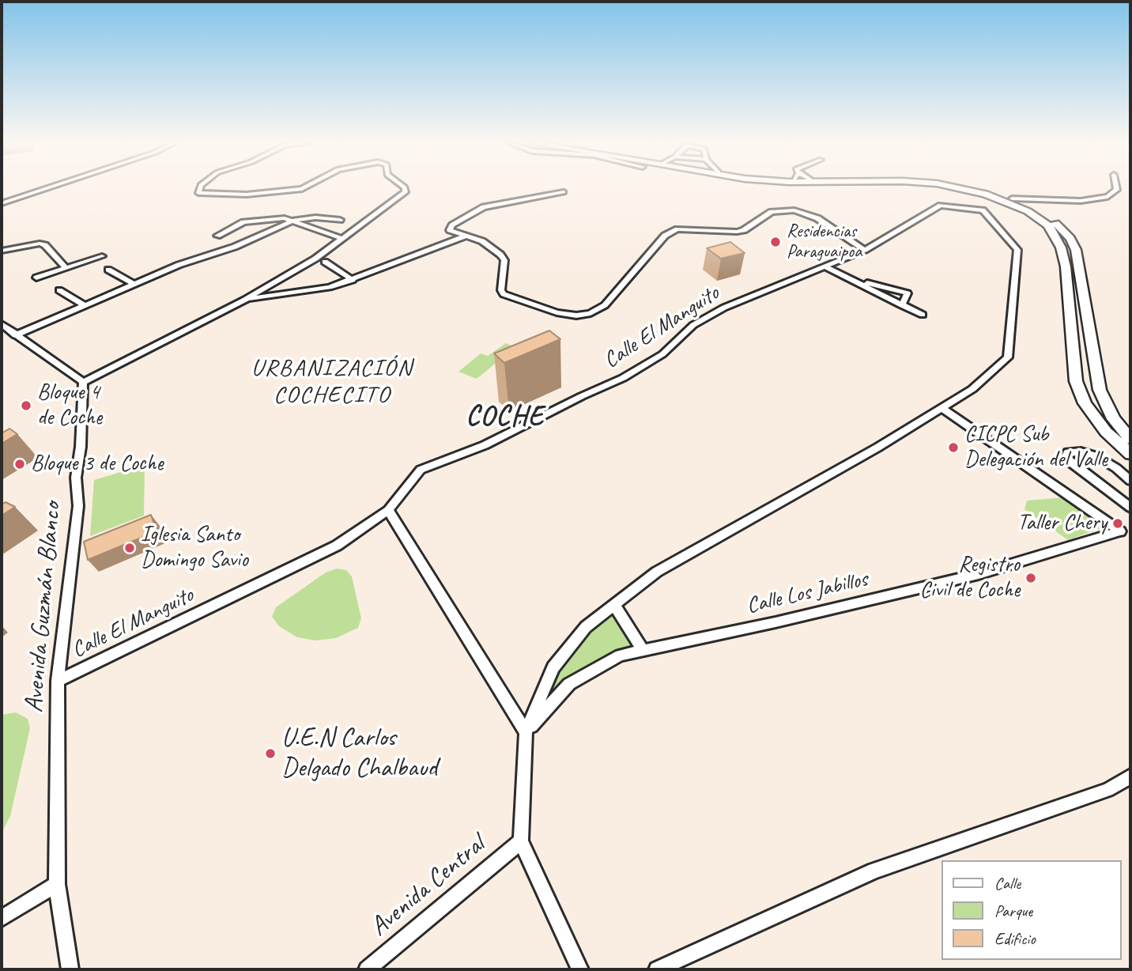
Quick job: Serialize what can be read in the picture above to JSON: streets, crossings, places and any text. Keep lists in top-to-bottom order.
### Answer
{
  "streets": {
    "street": [
      "Calle El Manguito",
      "Calle Los Jabillos",
      "Avenida Guzmán Blanco",
      "Avenida Central"
    ]
  },
  "crossings": [
    ["Calle El Manguito", "Avenida Guzmán Blanco"]
  ],
  "districts": ["URBANIZACIÓN COCHECITO", "COCHE"],
  "places": [
    "Residencias Paraguaipoa",
    "Bloque 4 de Coche",
    "CICPC Sub Delegación del Valle",
    "Bloque 3 de Coche",
    "Taller Chery",
    "Iglesia Santo Domingo Savio",
    "Registro Civil de Coche",
    "U.E.N Carlos Delgado Chalbaud"
  ],
  "legend": ["Calle", "Parque", "Edificio"]
}
